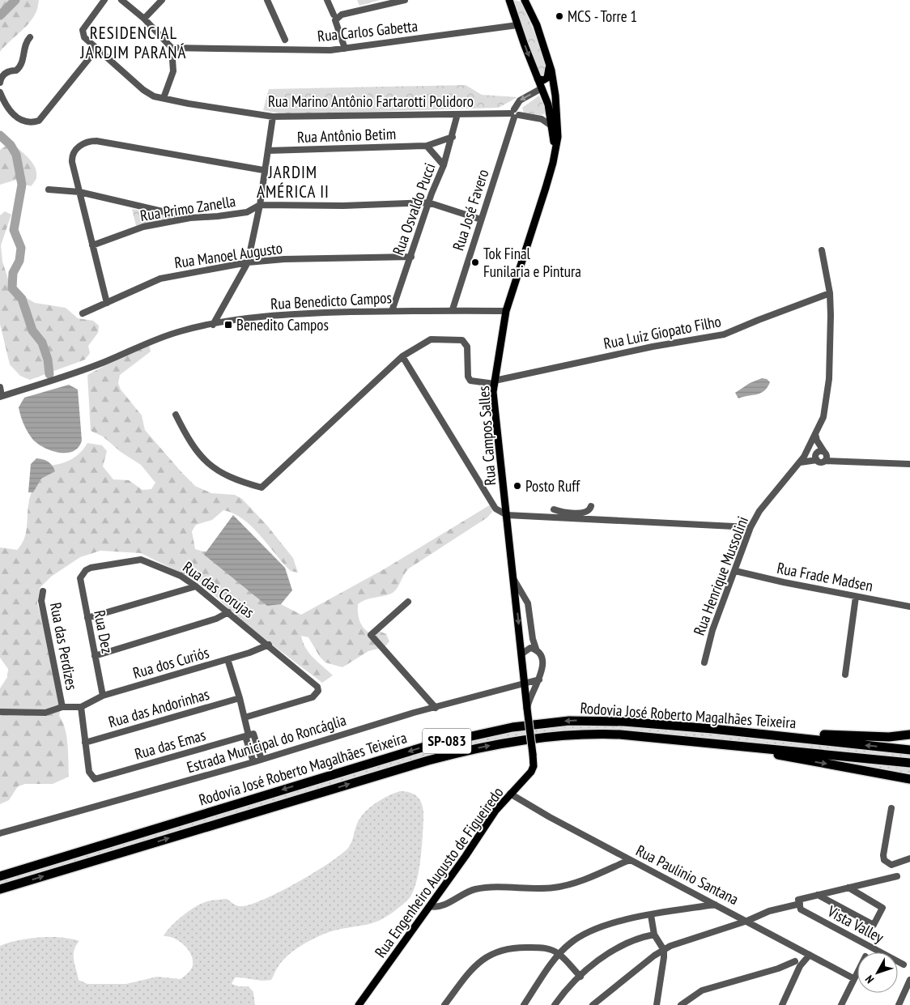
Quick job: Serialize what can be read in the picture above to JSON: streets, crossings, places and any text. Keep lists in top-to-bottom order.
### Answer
{
  "streets": {
    "highway": ["Rodovia José Roberto Magalhães Teixeira", "SP-083"],
    "main road": ["Rua Campos Salles", "Rua Engenheiro Augusto de Figueiredo"],
    "street": [
      "Rua Carlos Gabetta",
      "Rua Marino Antônio Fartarotti Polidoro",
      "Rua Antônio Betim",
      "Rua Primo Zanella",
      "Rua Osvaldo Pucci",
      "Rua José Favero",
      "Rua Manoel Augusto",
      "Rua Benedicto Campos",
      "Rua Luiz Giopato Filho",
      "Rua Henrique Mussolini",
      "Rua Frade Madsen",
      "Rua das Corujas",
      "Rua Dez",
      "Rua das Perdizes",
      "Rua dos Curiós",
      "Rua das Andorinhas",
      "Estrada Municipal do Roncáglia",
      "Rua das Emas",
      "Rua Paulinio Santana",
      "Vista Valley"
    ]
  },
  "crossings": [
    ["Rua Marino Antônio Fartarotti Polidoro", "Rua Osvaldo Pucci"],
    ["Rua Marino Antônio Fartarotti Polidoro", "Rua José Favero"],
    ["Rua Antônio Betim", "Rua Osvaldo Pucci"],
    ["Rua Primo Zanella", "Rua Osvaldo Pucci"],
    ["Rua Primo Zanella", "Rua José Favero"],
    ["Rua Osvaldo Pucci", "Rua Manoel Augusto"],
    ["Rua Osvaldo Pucci", "Rua Benedicto Campos"],
    ["Rua José Favero", "Rua Benedicto Campos"],
    ["Rua Benedicto Campos", "Rua Campos Salles"],
    ["Rua Luiz Giopato Filho", "Rua Campos Salles"],
    ["Rua Luiz Giopato Filho", "Rua Henrique Mussolini"],
    ["Rua Campos Salles", "Estrada Municipal do Roncáglia"],
    ["Rua Campos Salles", "Rua Engenheiro Augusto de Figueiredo"],
    ["Rua Henrique Mussolini", "Rua Frade Madsen"],
    ["Rua das Corujas", "Rua Dez"],
    ["Rua das Corujas", "Rua dos Curiós"],
    ["Rua Dez", "Rua dos Curiós"],
    ["Rua das Andorinhas", "Rua das Emas"],
    ["Rua Engenheiro Augusto de Figueiredo", "Rua Paulinio Santana"]
  ],
  "districts": ["RESIDENCIAL JARDIM PARANÁ", "JARDIM AMÉRICA II"],
  "places": {
    "other": ["MCS - Torre 1", "Tok Final Funilaria e Pintura", "Posto Ruff"],
    "transit": ["Benedito Campos"]
  },
  "north": "bottom left"
}
